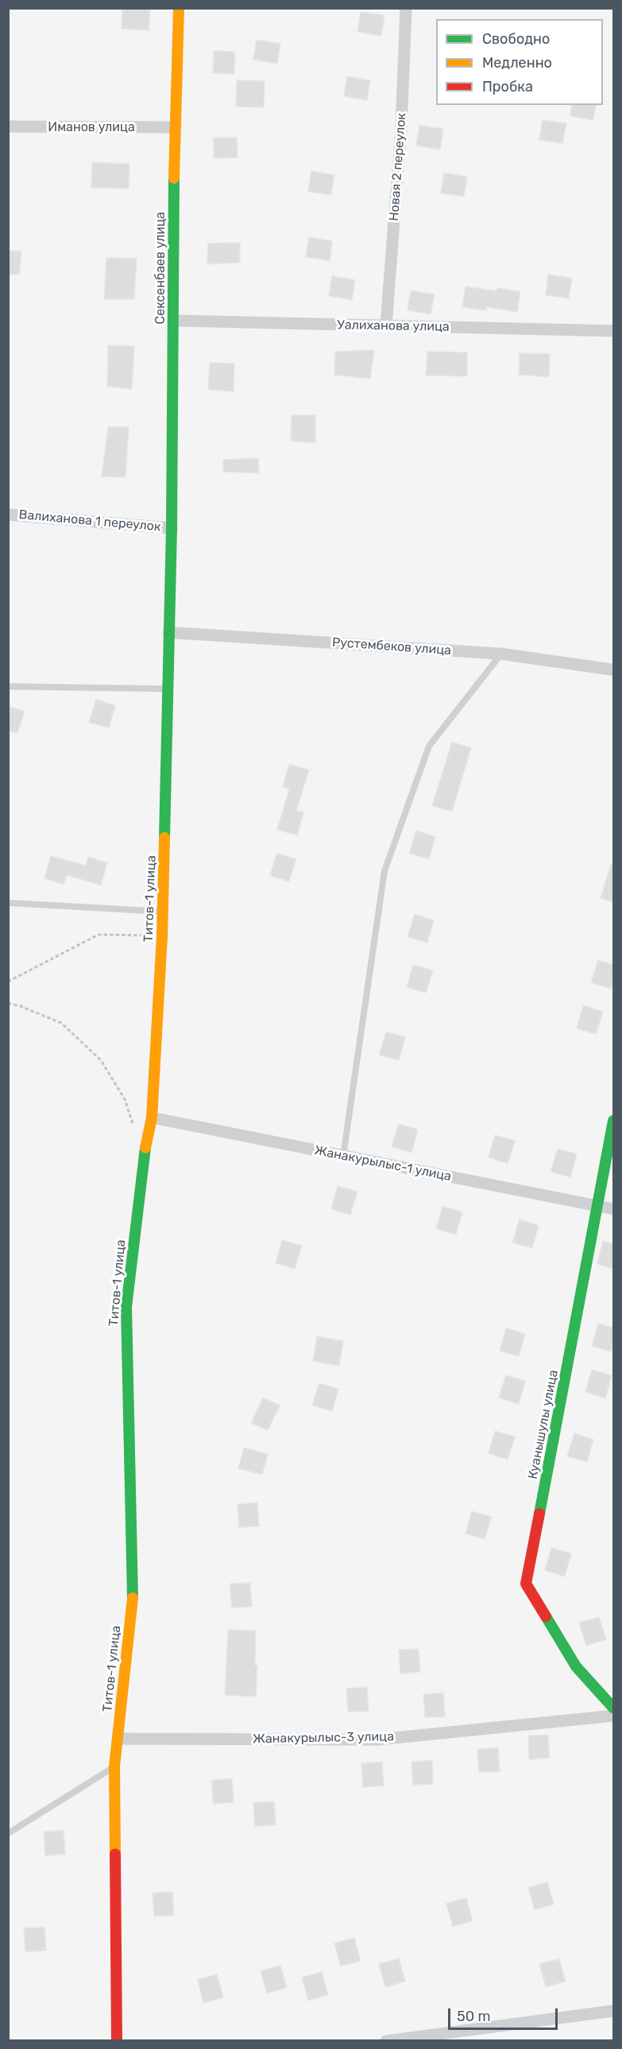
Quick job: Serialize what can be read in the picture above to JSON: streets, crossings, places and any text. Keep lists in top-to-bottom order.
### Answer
{
  "streets": {
    "street": [
      "Иманов улица",
      "Новая 2 переулок",
      "Сексенбаев улица",
      "Уалиханова улица",
      "Валиханова 1 переулок",
      "Рустембеков улица",
      "Титов-1 улица",
      "Жанакурылыс-1 улица",
      "Куанышулы улица",
      "Жанакурылыс-3 улица"
    ]
  },
  "crossings": [
    ["Иманов улица", "Сексенбаев улица"],
    ["Новая 2 переулок", "Уалиханова улица"],
    ["Сексенбаев улица", "Уалиханова улица"],
    ["Сексенбаев улица", "Валиханова 1 переулок"],
    ["Сексенбаев улица", "Титов-1 улица"],
    ["Валиханова 1 переулок", "Титов-1 улица"],
    ["Рустембеков улица", "Титов-1 улица"],
    ["Титов-1 улица", "Жанакурылыс-1 улица"],
    ["Титов-1 улица", "Жанакурылыс-3 улица"],
    ["Жанакурылыс-1 улица", "Куанышулы улица"]
  ],
  "legend": ["Свободно", "Медленно", "Пробка"],
  "scale_bar": "50 m"
}
